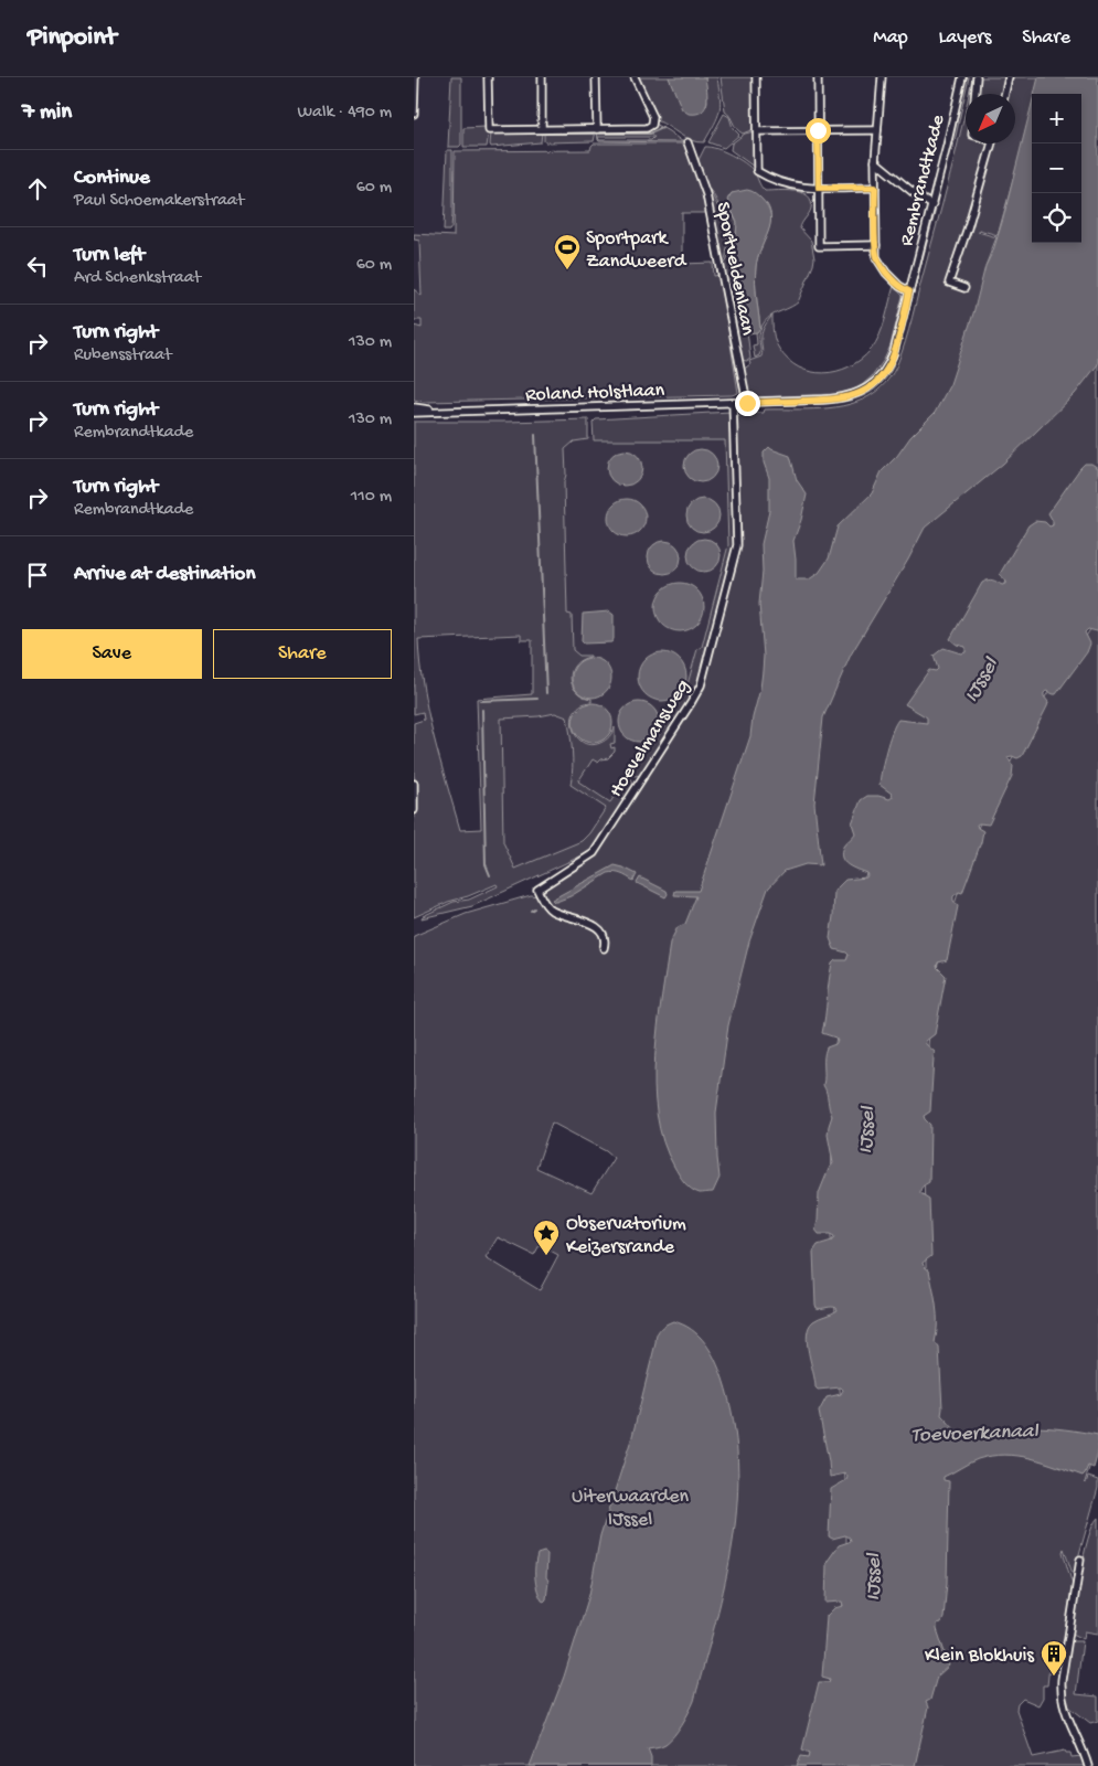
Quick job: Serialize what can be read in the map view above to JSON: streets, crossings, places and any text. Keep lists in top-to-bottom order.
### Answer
{
  "streets": {
    "street": [
      "Rembrandtkade",
      "Sportveldenlaan",
      "Roland Holstlaan",
      "Hoevelmansweg"
    ]
  },
  "crossings": [
    ["Rembrandtkade", "Sportveldenlaan"],
    ["Rembrandtkade", "Roland Holstlaan"],
    ["Sportveldenlaan", "Roland Holstlaan"],
    ["Roland Holstlaan", "Hoevelmansweg"]
  ],
  "water": ["IJssel", "Toevoerkanaal"],
  "parks": ["Uiterwaarden IJssel"],
  "places": {
    "sports": ["Sportpark Zandweerd"],
    "place": ["Observatorium Keizersrande"],
    "building": ["Klein Blokhuis"]
  },
  "north": "bottom left",
  "page": {
    "header": "Pinpoint",
    "nav": ["Map", "Layers", "Share"],
    "heading": ["7 min", "Walk · 490 m"],
    "map_buttons": ["+", "−"],
    "list": [
      ["Continue", "Paul Schoemakerstraat", "60 m"],
      ["Turn left", "Ard Schenkstraat", "60 m"],
      ["Turn right", "Rubensstraat", "130 m"],
      ["Turn right", "Rembrandtkade", "130 m"],
      ["Turn right", "Rembrandtkade", "110 m"],
      "Arrive at destination"
    ],
    "buttons": ["Save", "Share"]
  }
}
